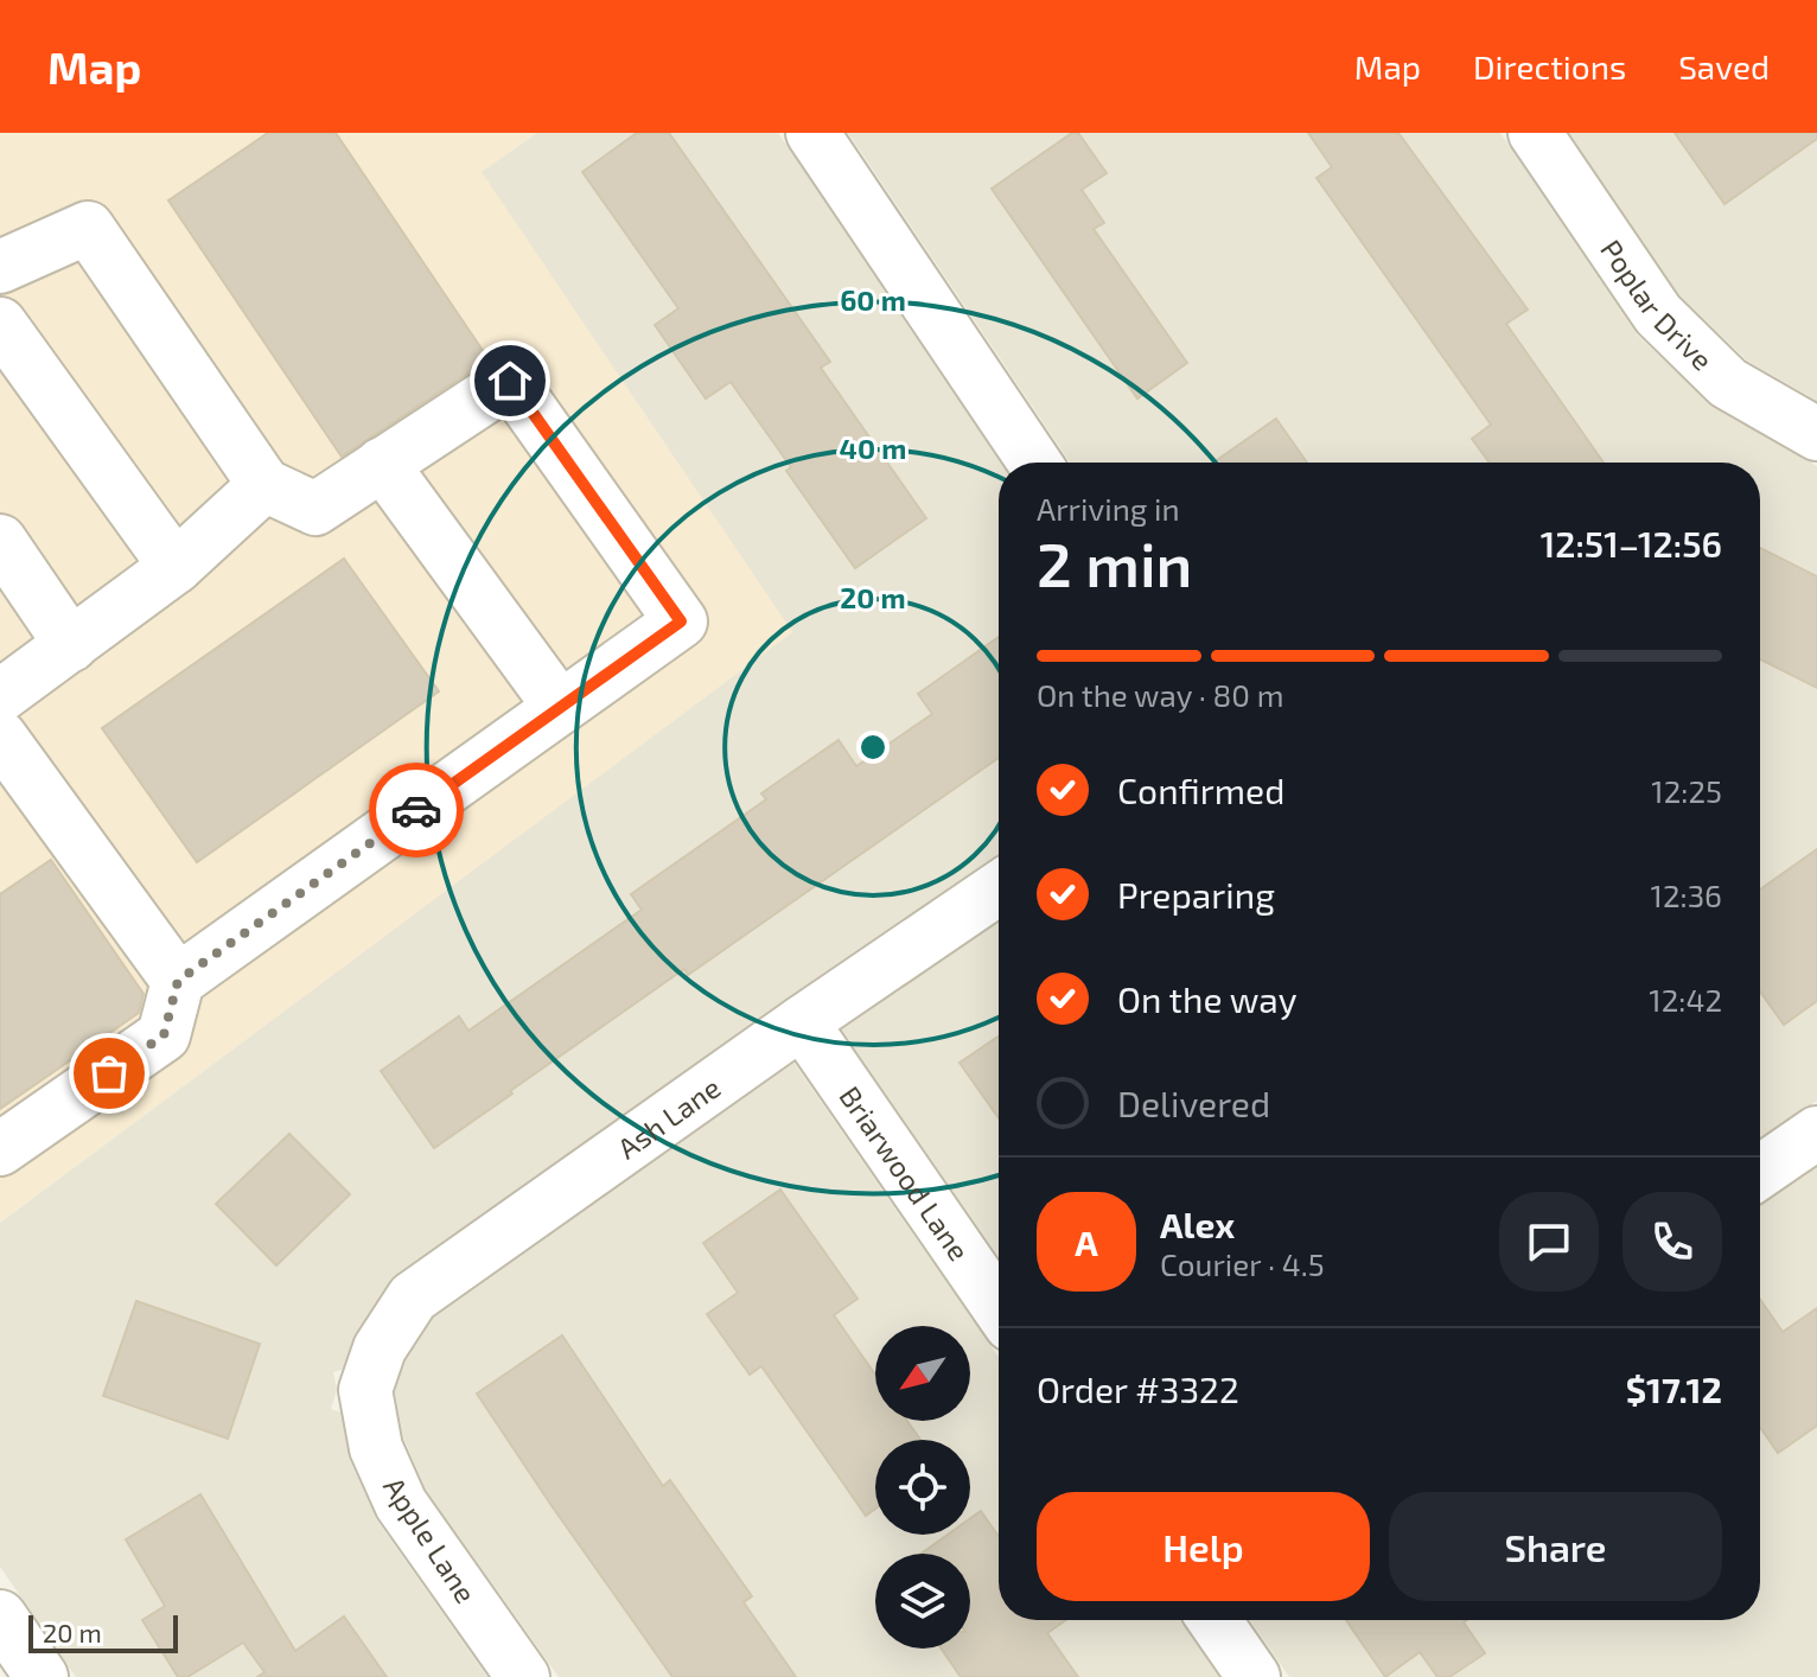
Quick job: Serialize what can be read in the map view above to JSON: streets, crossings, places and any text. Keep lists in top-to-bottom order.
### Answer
{
  "streets": {
    "street": [
      "Poplar Drive",
      "Ash Lane",
      "Briarwood Lane",
      "Apple Lane"
    ]
  },
  "crossings": [
    ["Ash Lane", "Briarwood Lane"],
    ["Ash Lane", "Apple Lane"]
  ],
  "scale_bar": "20 m",
  "north": "bottom left",
  "page": {
    "header": "Map",
    "nav": ["Map", "Directions", "Saved"],
    "heading": ["2 min", "Arriving in", "12:51–12:56"],
    "panel": [
      "Alex",
      "Courier · 4.5",
      "Order #3322",
      "$17.12"
    ],
    "bar": "On the way · 80 m",
    "list": [
      ["Confirmed", "12:25"],
      ["Preparing", "12:36"],
      ["On the way", "12:42"],
      "Delivered"
    ],
    "round": "A",
    "buttons": ["Help", "Share"],
    "scale": "20 m"
  },
  "rings": ["60 m", "40 m", "20 m"]
}
